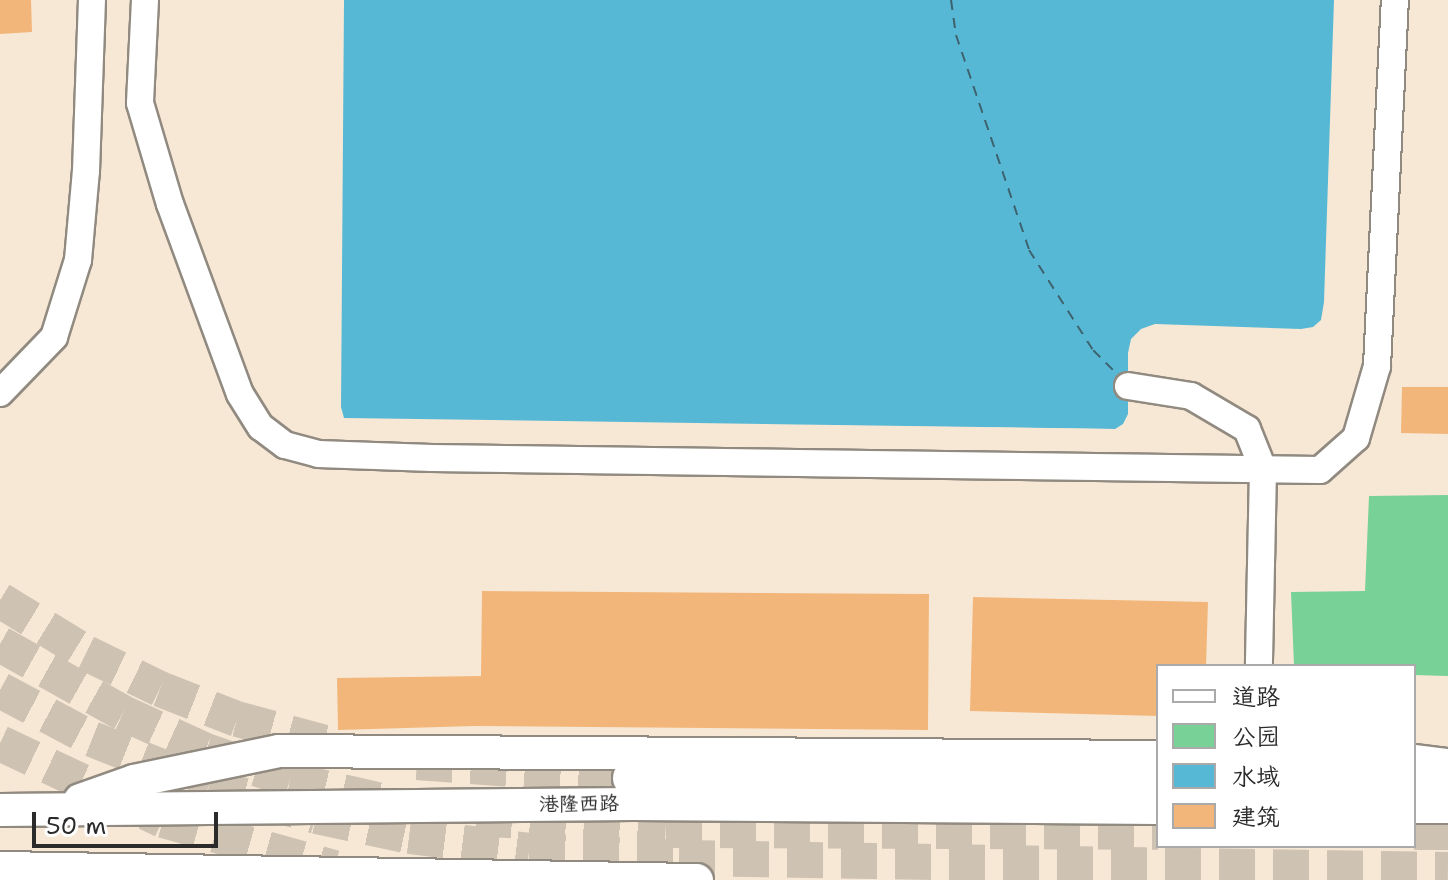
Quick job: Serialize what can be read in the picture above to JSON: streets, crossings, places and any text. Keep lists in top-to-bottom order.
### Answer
{
  "streets": {
    "main road": ["港隆西路"]
  },
  "legend": [
    "道路",
    "公园",
    "水域",
    "建筑"
  ],
  "scale_bar": "50 m"
}
